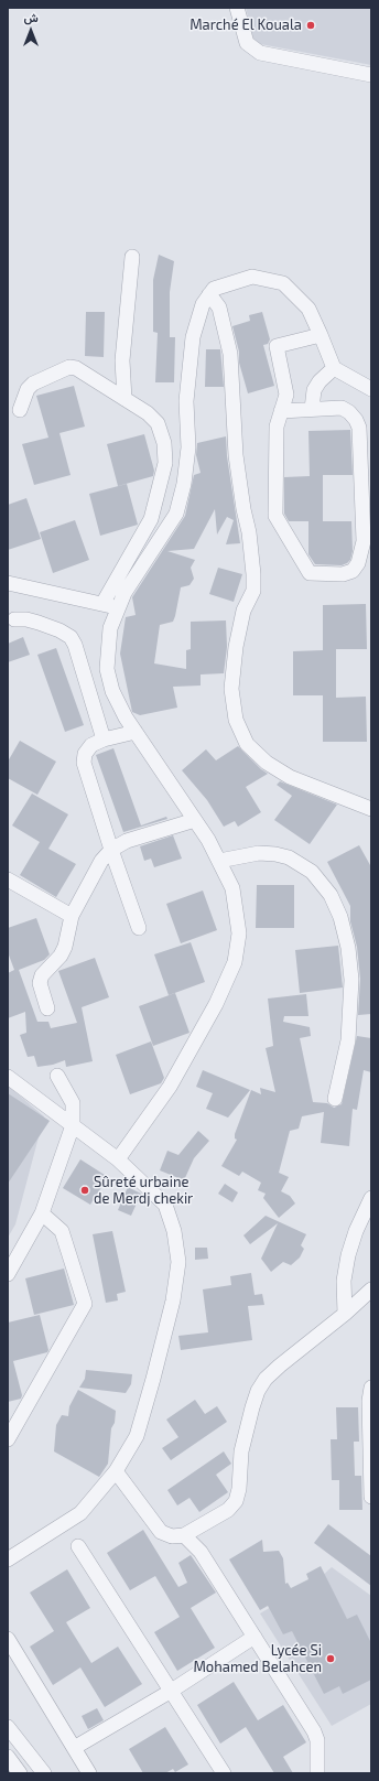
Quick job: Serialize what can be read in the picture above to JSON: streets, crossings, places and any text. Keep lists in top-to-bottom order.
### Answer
{
  "places": ["Marché El Kouala", "Sûreté urbaine de Merdj chekir", "Lycée Si Mohamed Belahcen"],
  "north": "top"
}
